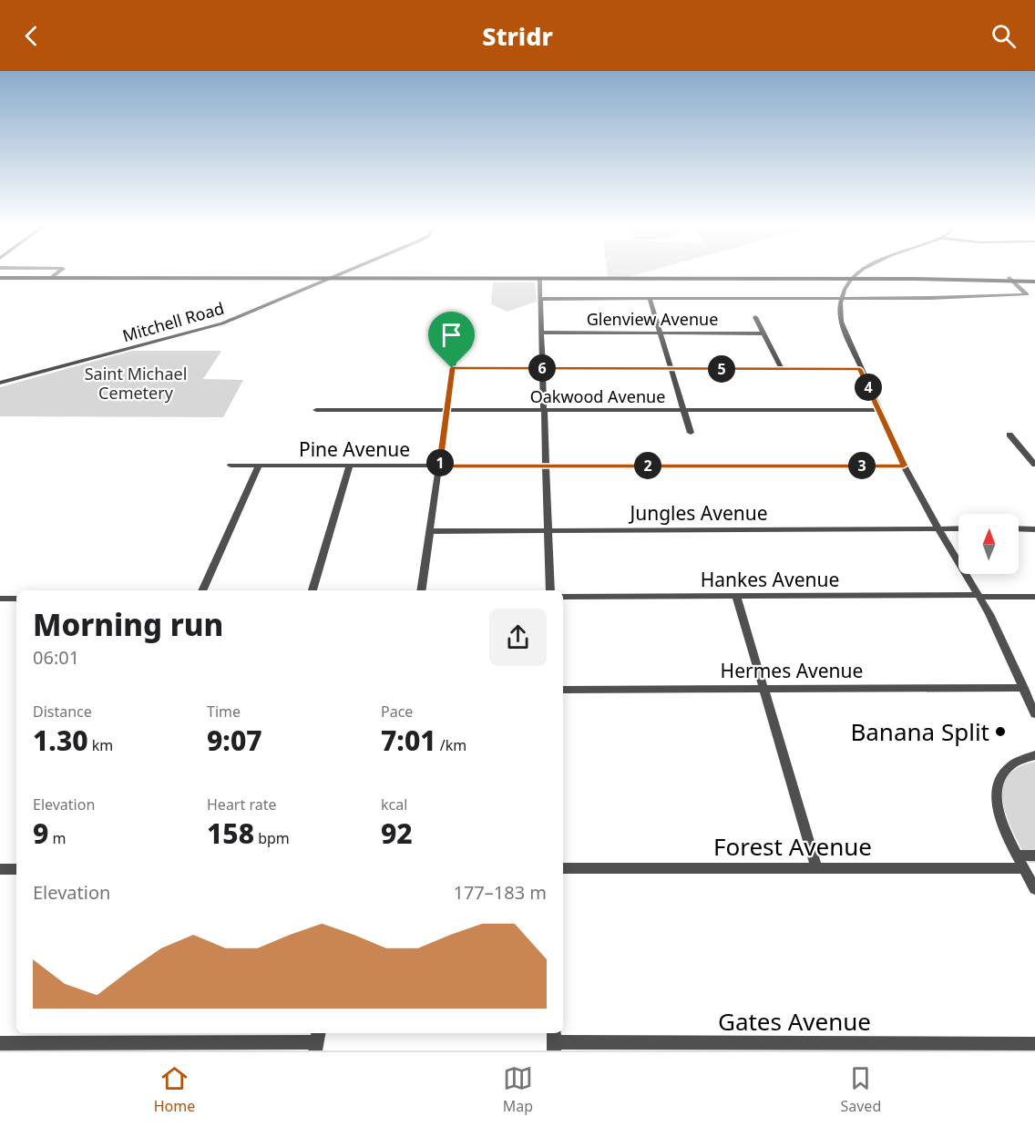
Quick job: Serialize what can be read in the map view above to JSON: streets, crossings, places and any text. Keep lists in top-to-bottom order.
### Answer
{
  "streets": {
    "street": [
      "Glenview Avenue",
      "Mitchell Road",
      "Oakwood Avenue",
      "Pine Avenue",
      "Jungles Avenue",
      "Hankes Avenue",
      "Hermes Avenue",
      "Forest Avenue",
      "Gates Avenue"
    ]
  },
  "parks": ["Saint Michael Cemetery"],
  "places": ["Banana Split"],
  "north": "top",
  "page": {
    "header": "Stridr",
    "pins": [
      "6",
      "5",
      "4",
      "1",
      "2",
      "3"
    ],
    "heading": ["Morning run", "06:01"],
    "stats": [
      ["Distance", "1.30 km"],
      ["Time", "9:07"],
      ["Pace", "7:01 /km"],
      ["Elevation", "9 m"],
      ["Heart rate", "158 bpm"],
      ["kcal", "92"]
    ],
    "chart": ["Elevation", "177–183 m"],
    "tabs": ["Home", "Map", "Saved"]
  }
}
